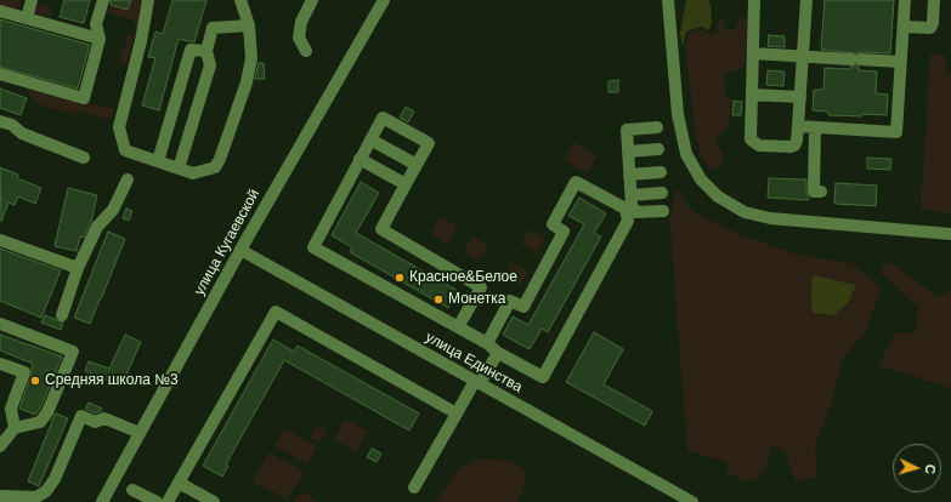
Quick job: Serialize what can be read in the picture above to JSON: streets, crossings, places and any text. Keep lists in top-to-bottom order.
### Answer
{
  "streets": {
    "street": ["улица Кугаевской", "улица Единства"]
  },
  "crossings": [
    ["улица Кугаевской", "улица Единства"]
  ],
  "places": ["Красное&Белое", "Монетка", "Средняя школа №3"],
  "north": "right"
}
